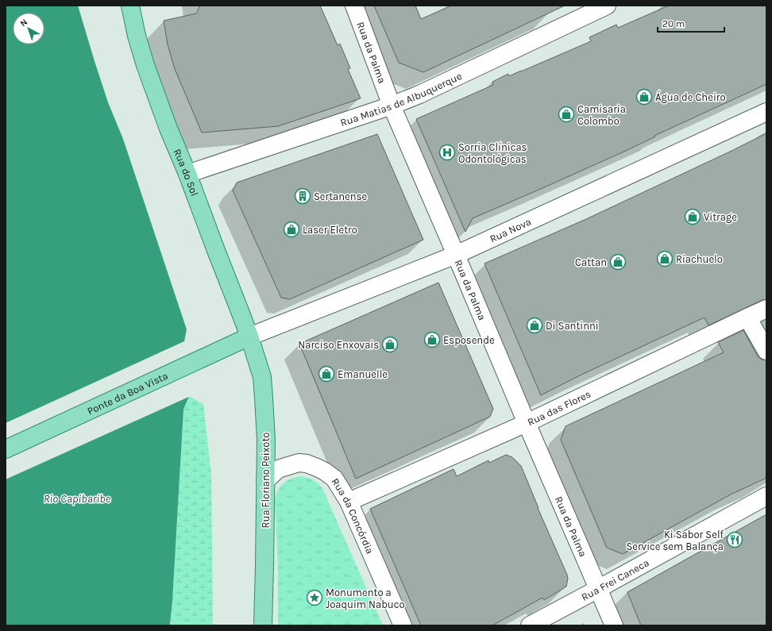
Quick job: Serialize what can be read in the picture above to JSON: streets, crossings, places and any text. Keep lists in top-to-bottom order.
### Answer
{
  "streets": {
    "main road": ["Rua do Sol", "Ponte da Boa Vista", "Rua Floriano Peixoto"],
    "street": [
      "Rua da Palma",
      "Rua Matias de Albuquerque",
      "Rua Nova",
      "Rua das Flores",
      "Rua da Concórdia",
      "Rua Frei Caneca"
    ]
  },
  "crossings": [
    ["Rua da Palma", "Rua Matias de Albuquerque"],
    ["Rua da Palma", "Rua Nova"],
    ["Rua da Palma", "Rua das Flores"],
    ["Rua da Palma", "Rua Frei Caneca"],
    ["Rua Matias de Albuquerque", "Rua do Sol"],
    ["Rua do Sol", "Rua Nova"],
    ["Rua do Sol", "Ponte da Boa Vista"],
    ["Rua do Sol", "Rua Floriano Peixoto"],
    ["Rua Nova", "Ponte da Boa Vista"],
    ["Rua Nova", "Rua Floriano Peixoto"],
    ["Ponte da Boa Vista", "Rua Floriano Peixoto"],
    ["Rua das Flores", "Rua da Concórdia"],
    ["Rua Floriano Peixoto", "Rua da Concórdia"]
  ],
  "water": ["Rio Capibaribe"],
  "places": {
    "shop": [
      "Água de Cheiro",
      "Camisaria Colombo",
      "Vitrage",
      "Laser Eletro",
      "Riachuelo",
      "Cattan",
      "Di Santinni",
      "Esposende",
      "Narciso Enxovais",
      "Emanuelle"
    ],
    "hospital": ["Sorria Clínicas Odontológicas"],
    "building": ["Sertanense"],
    "restaurant": ["Ki Sabor Self Service sem Balança"],
    "place": ["Monumento a Joaquim Nabuco"]
  },
  "scale_bar": "20 m",
  "north": "top left"
}
